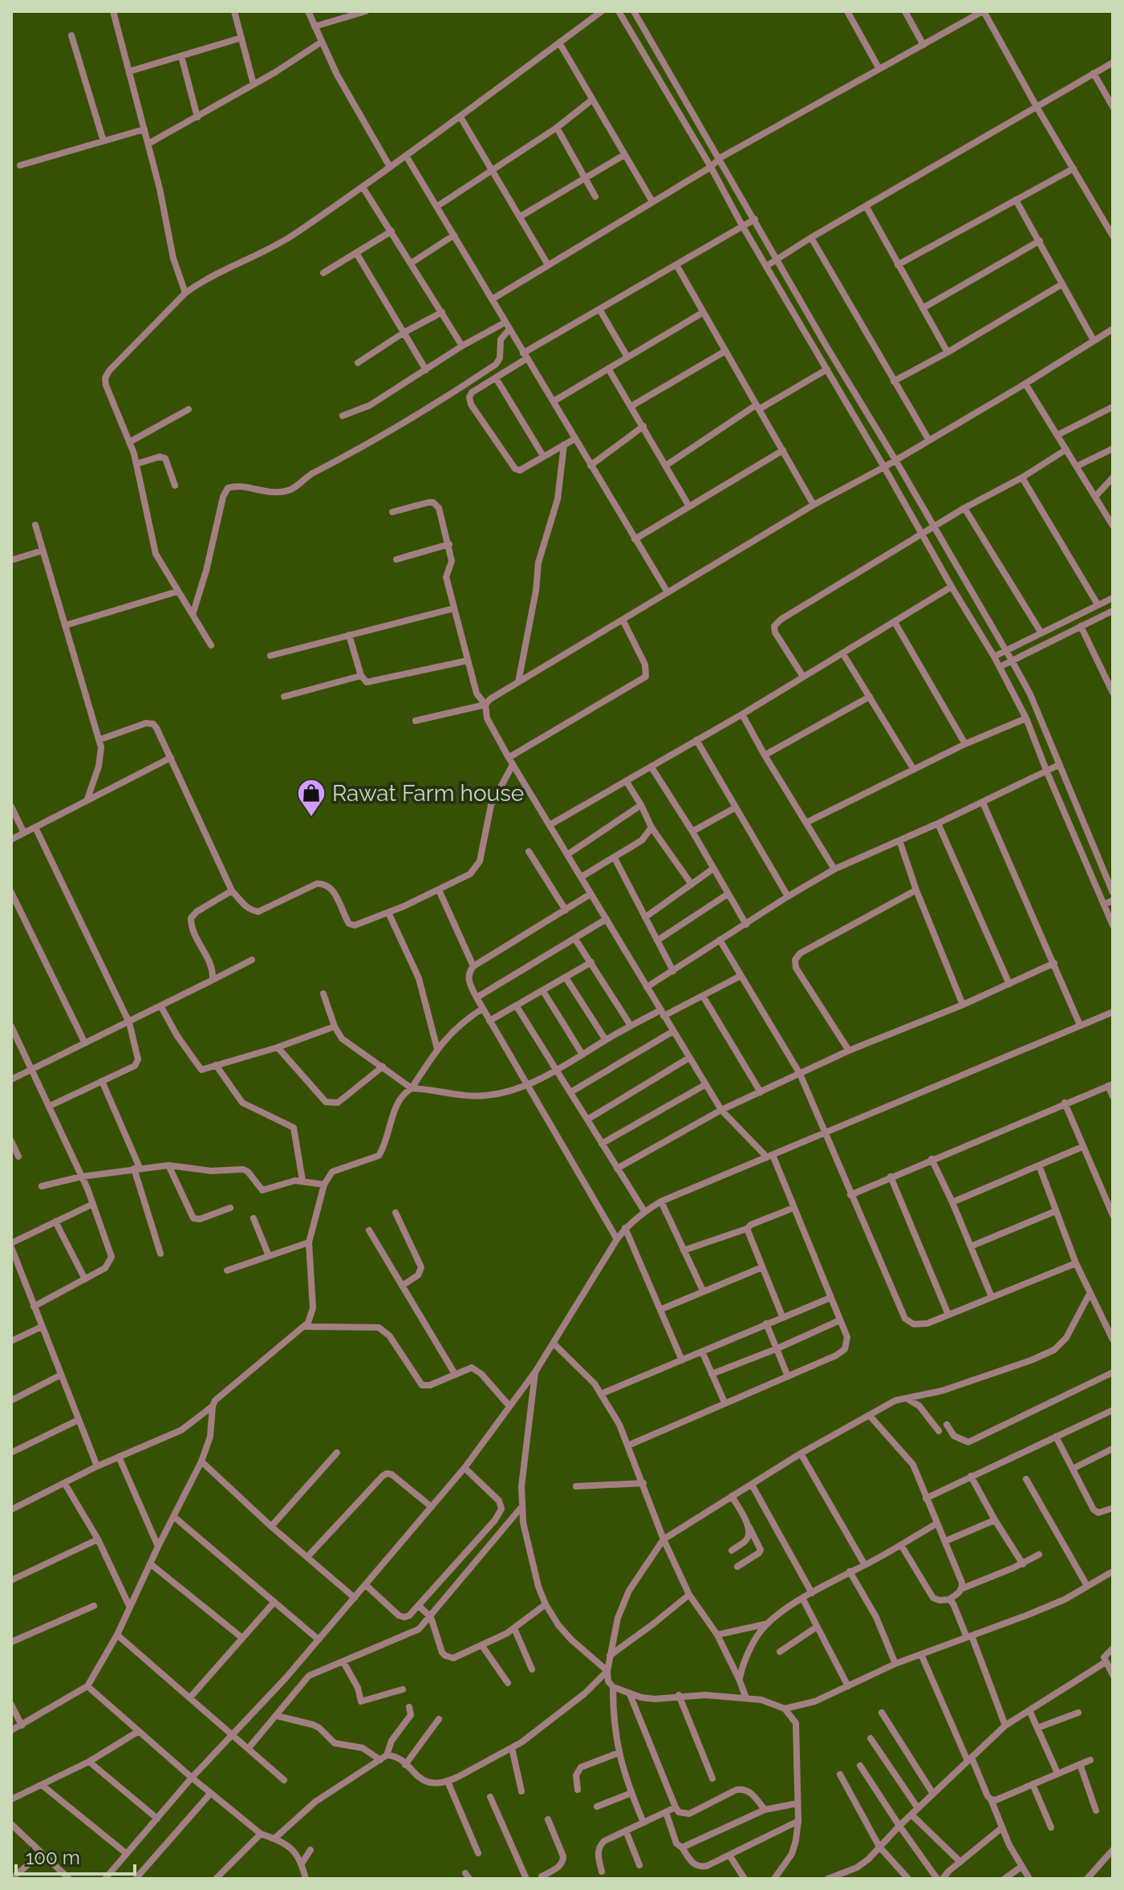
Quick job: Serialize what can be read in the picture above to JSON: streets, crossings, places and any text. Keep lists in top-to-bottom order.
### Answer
{
  "places": {
    "shop": ["Rawat Farm house"]
  },
  "scale_bar": "100 m"
}
